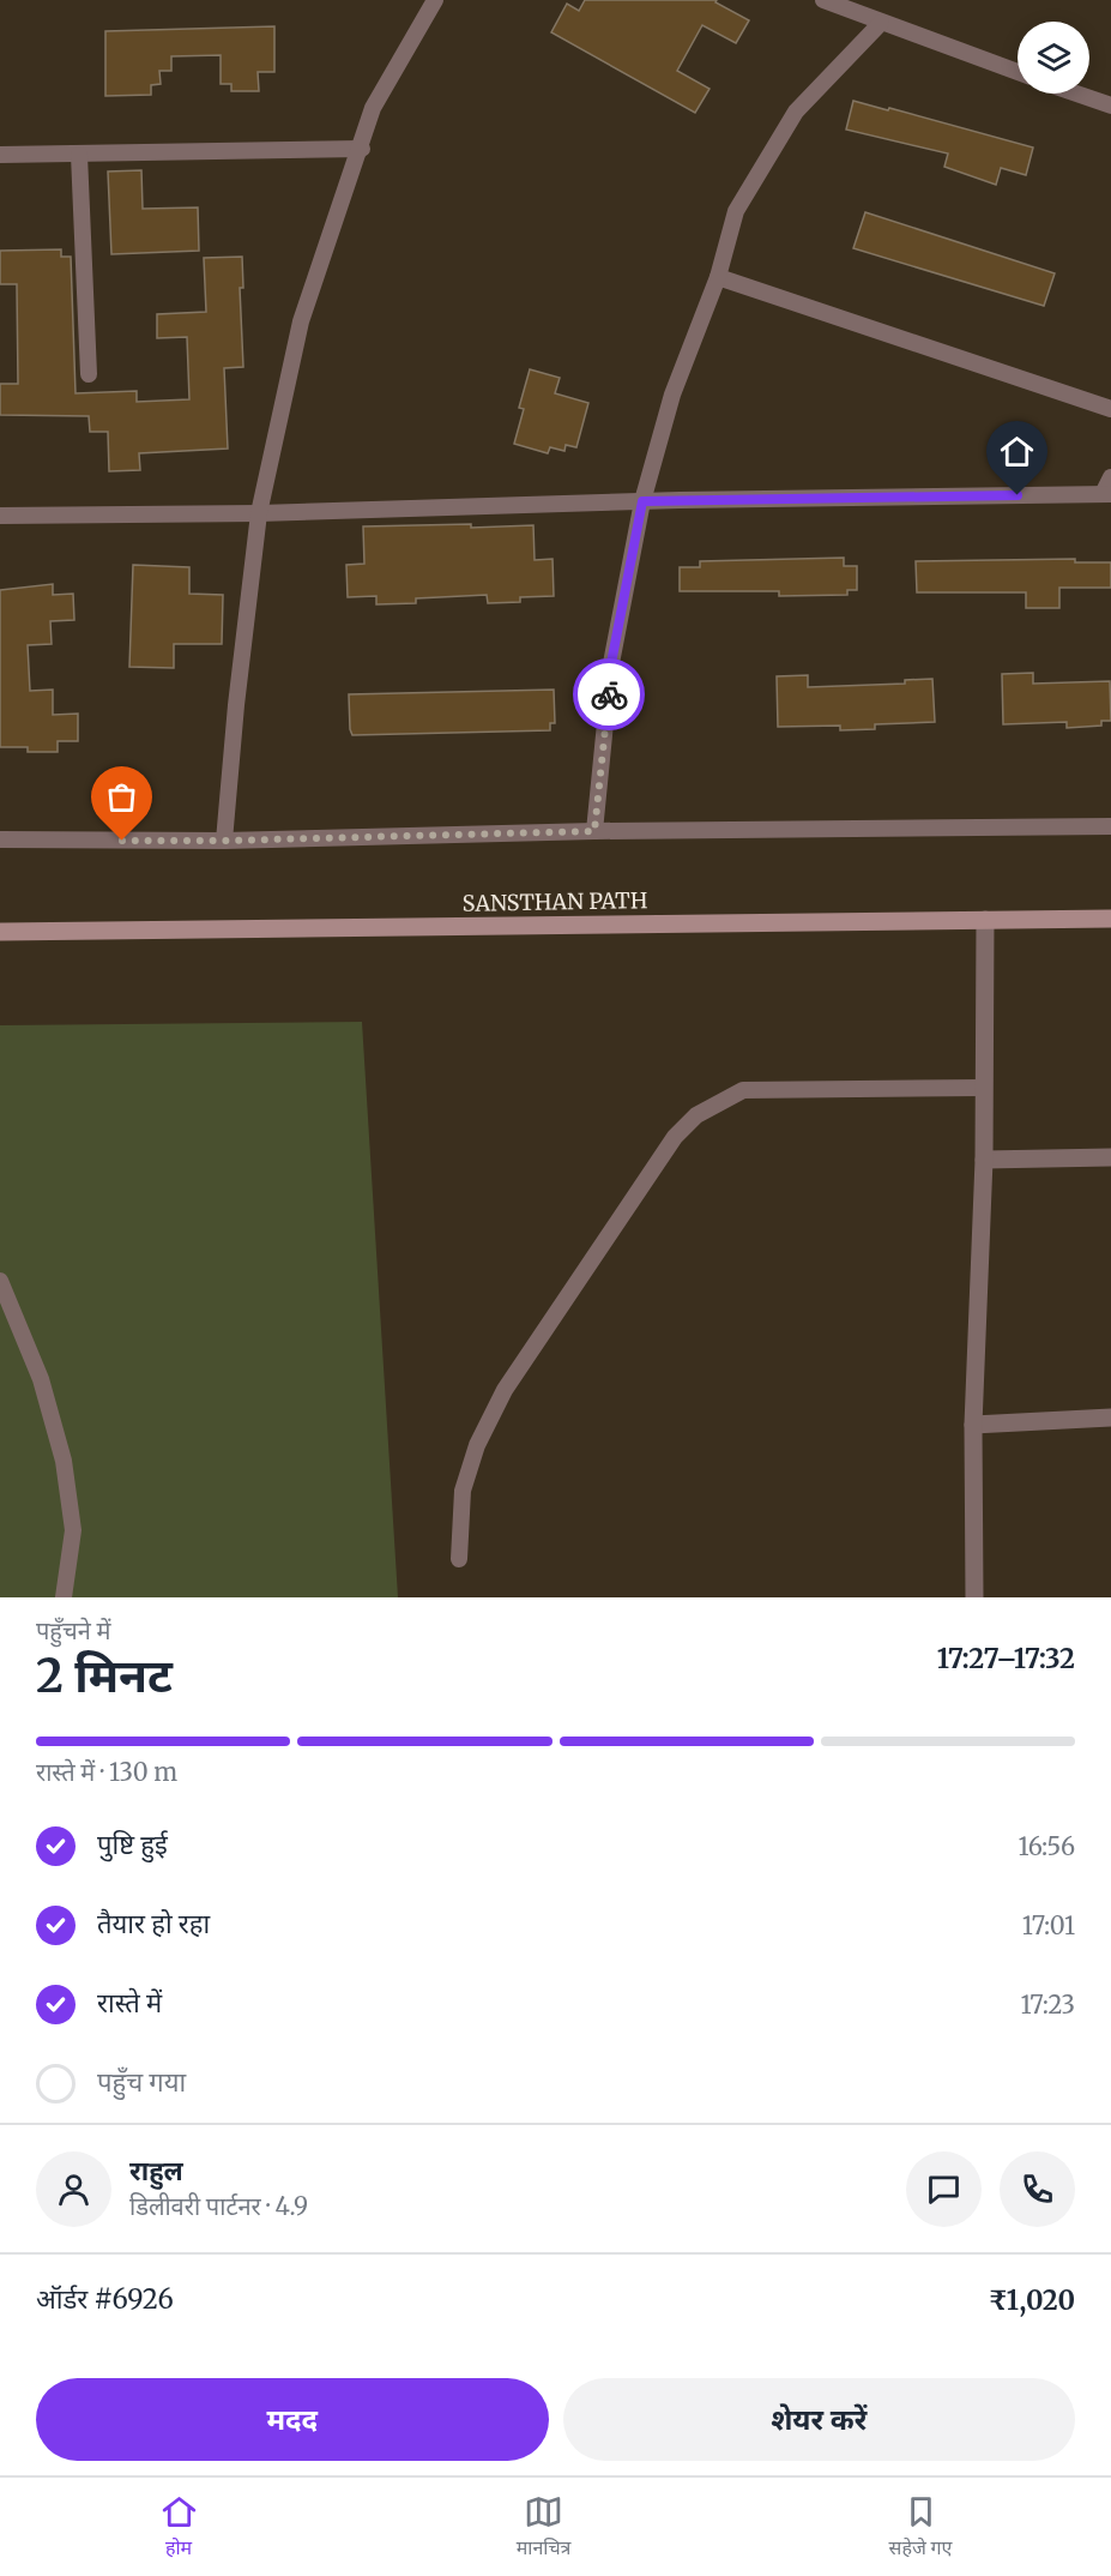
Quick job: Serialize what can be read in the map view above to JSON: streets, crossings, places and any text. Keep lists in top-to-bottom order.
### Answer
{
  "streets": {
    "street": ["SANSTHAN PATH"]
  },
  "page": {
    "heading": ["2 मिनट", "पहुँचने में", "17:27–17:32"],
    "panel": [
      "राहुल",
      "डिलीवरी पार्टनर · 4.9",
      "ऑर्डर #6926",
      "₹1,020"
    ],
    "bar": "रास्ते में · 130 m",
    "list": [
      ["पुष्टि हुई", "16:56"],
      ["तैयार हो रहा", "17:01"],
      ["रास्ते में", "17:23"],
      "पहुँच गया"
    ],
    "buttons": ["मदद", "शेयर करें"],
    "tabs": ["होम", "मानचित्र", "सहेजे गए"]
  }
}
